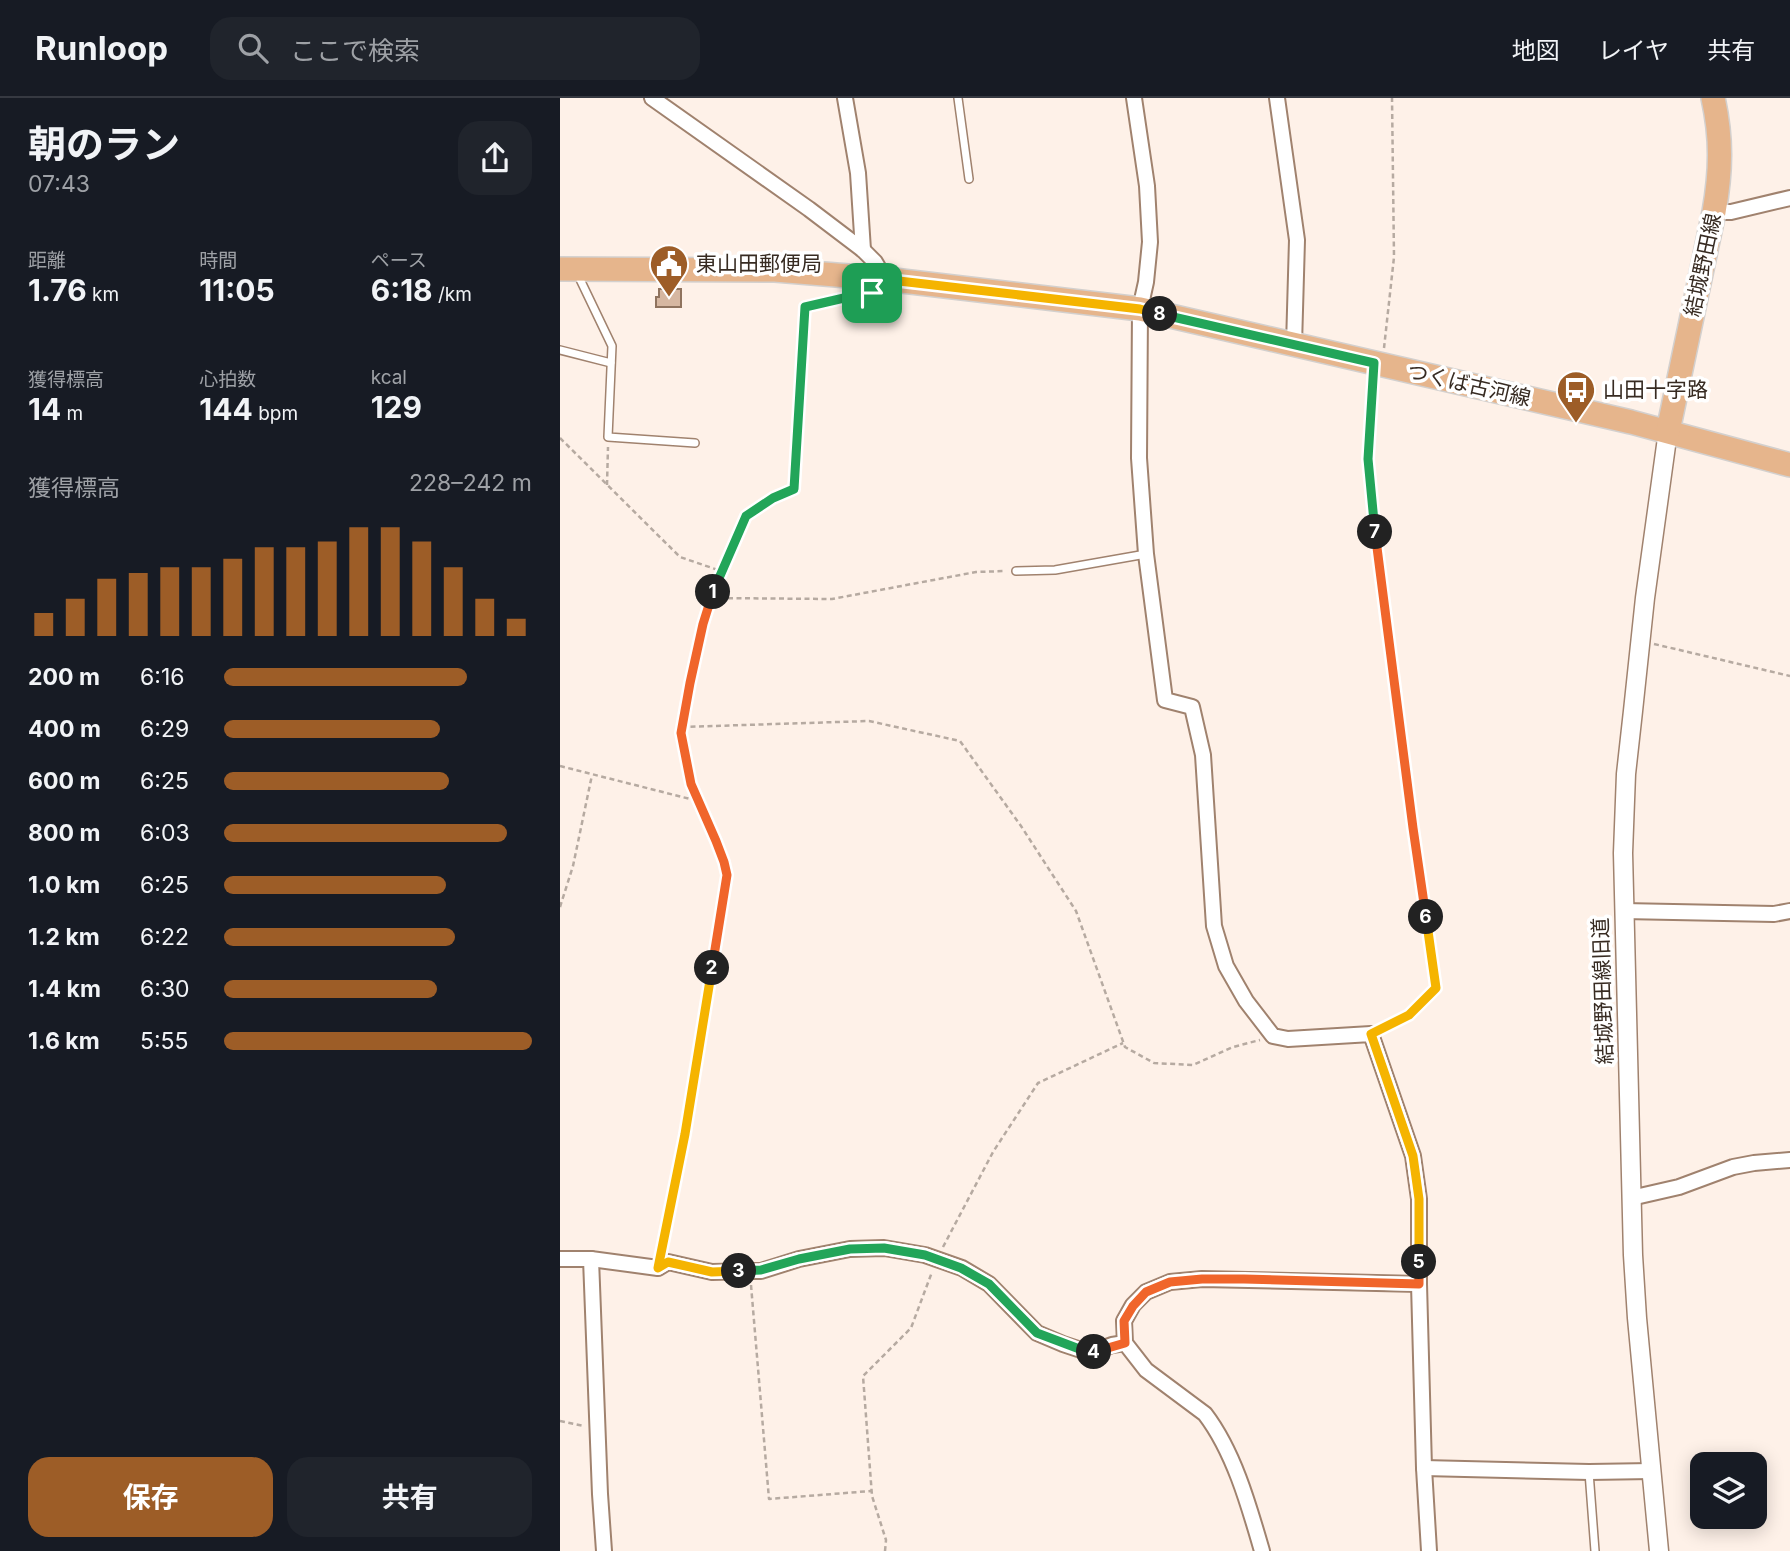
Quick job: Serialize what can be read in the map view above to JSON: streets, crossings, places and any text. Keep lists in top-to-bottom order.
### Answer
{
  "streets": {
    "main road": ["結城野田線", "つくば古河線"],
    "street": ["結城野田線旧道"]
  },
  "crossings": [
    ["結城野田線", "つくば古河線"],
    ["結城野田線", "結城野田線旧道"],
    ["つくば古河線", "結城野田線旧道"]
  ],
  "places": {
    "public building": ["東山田郵便局"],
    "bus stop": ["山田十字路"]
  },
  "page": {
    "header": "Runloop",
    "search": "ここで検索",
    "nav": ["地図", "レイヤ", "共有"],
    "heading": ["朝のラン", "07:43"],
    "stats": [
      ["距離", "1.76 km"],
      ["時間", "11:05"],
      ["ペース", "6:18 /km"],
      ["獲得標高", "14 m"],
      ["心拍数", "144 bpm"],
      ["kcal", "129"]
    ],
    "pins": [
      "8",
      "7",
      "1",
      "6",
      "2",
      "5",
      "3",
      "4"
    ],
    "chart": ["獲得標高", "228–242 m"],
    "list": [
      {
        "name": "200 m",
        "note": "6:16"
      },
      {
        "name": "400 m",
        "note": "6:29"
      },
      {
        "name": "600 m",
        "note": "6:25"
      },
      {
        "name": "800 m",
        "note": "6:03"
      },
      {
        "name": "1.0 km",
        "note": "6:25"
      },
      {
        "name": "1.2 km",
        "note": "6:22"
      },
      {
        "name": "1.4 km",
        "note": "6:30"
      },
      {
        "name": "1.6 km",
        "note": "5:55"
      }
    ],
    "buttons": ["保存", "共有"]
  }
}
